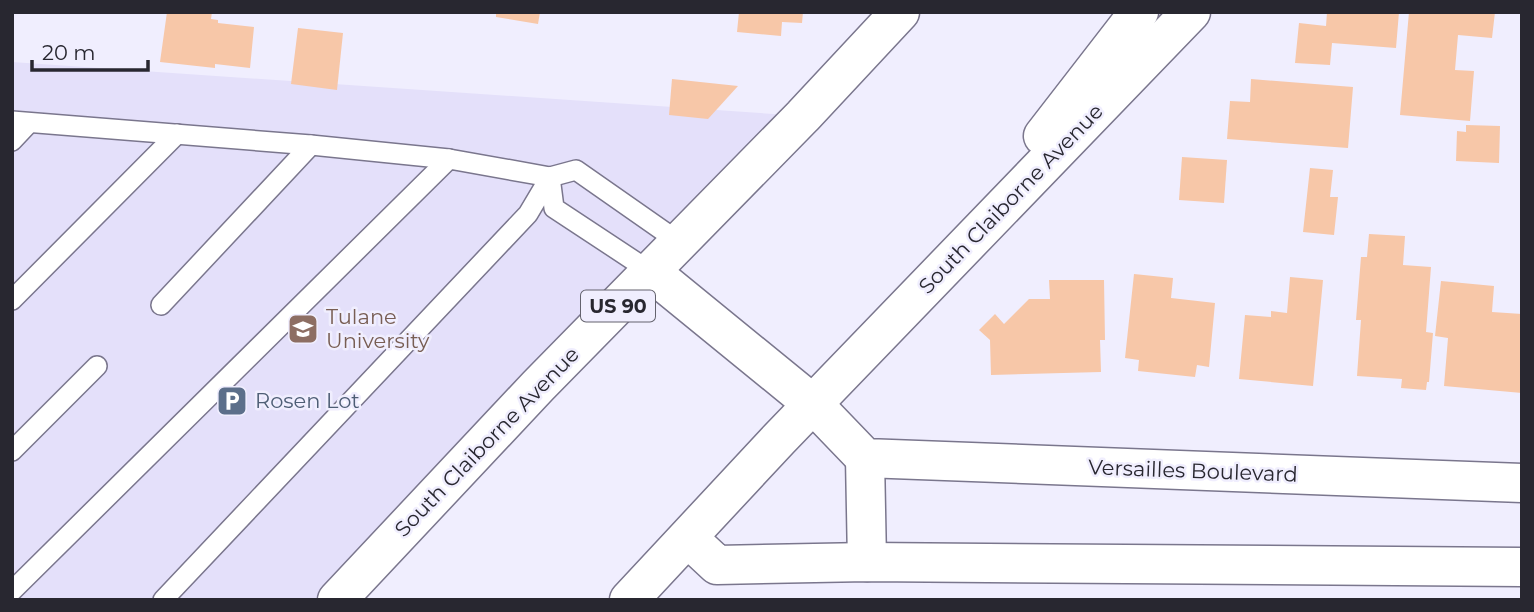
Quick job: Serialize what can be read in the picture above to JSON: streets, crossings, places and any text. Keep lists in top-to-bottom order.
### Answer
{
  "streets": {
    "main road": ["South Claiborne Avenue", "US 90", "Versailles Boulevard"]
  },
  "places": {
    "school or university": ["Tulane University"],
    "parking": ["Rosen Lot"]
  },
  "scale_bar": "20 m"
}
